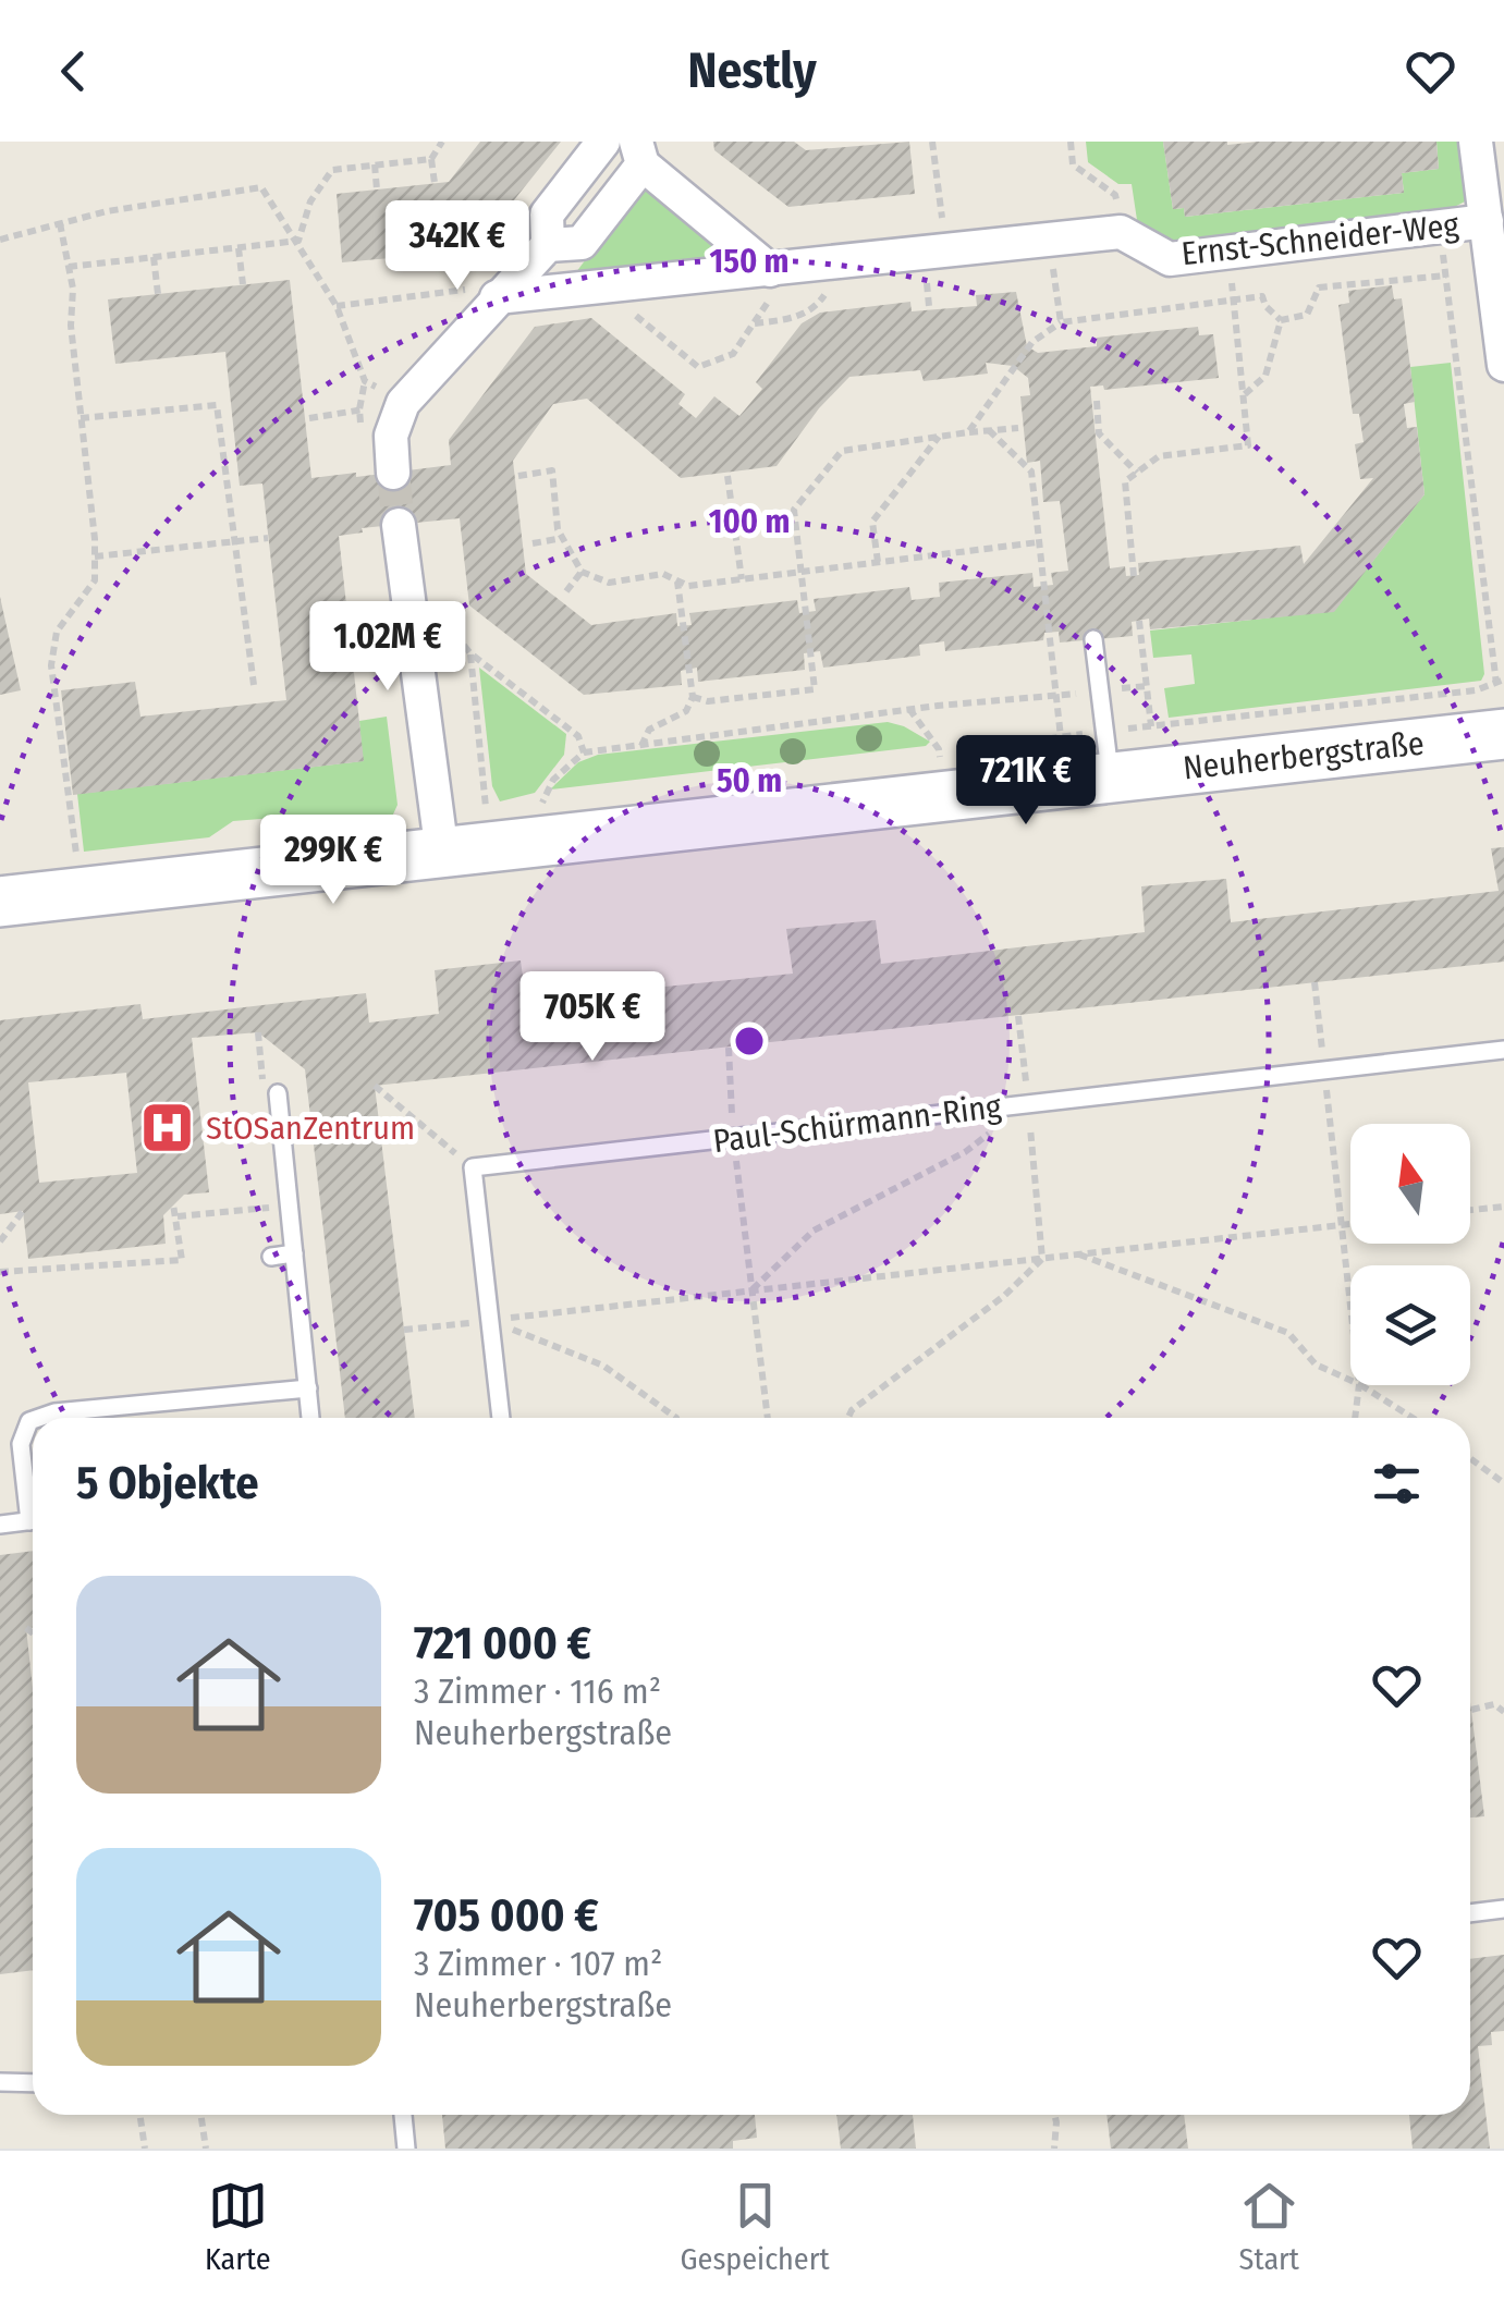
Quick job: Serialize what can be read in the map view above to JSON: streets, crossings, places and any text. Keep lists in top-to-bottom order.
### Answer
{
  "streets": {
    "main road": ["Neuherbergstraße"],
    "street": ["Ernst-Schneider-Weg"],
    "lane": ["Paul-Schürmann-Ring"]
  },
  "places": {
    "hospital": ["StOSanZentrum"]
  },
  "north": "top",
  "page": {
    "header": "Nestly",
    "price": [
      "342K €",
      "1.02M €",
      "721K €",
      "299K €",
      "705K €"
    ],
    "heading": "5 Objekte",
    "list": [
      {
        "name": "721 000 €",
        "note": "3 Zimmer · 116 m² · Neuherbergstraße"
      },
      {
        "name": "705 000 €",
        "note": "3 Zimmer · 107 m² · Neuherbergstraße"
      }
    ],
    "tabs": ["Karte", "Gespeichert", "Start"]
  },
  "rings": ["150 m", "100 m", "50 m"]
}
